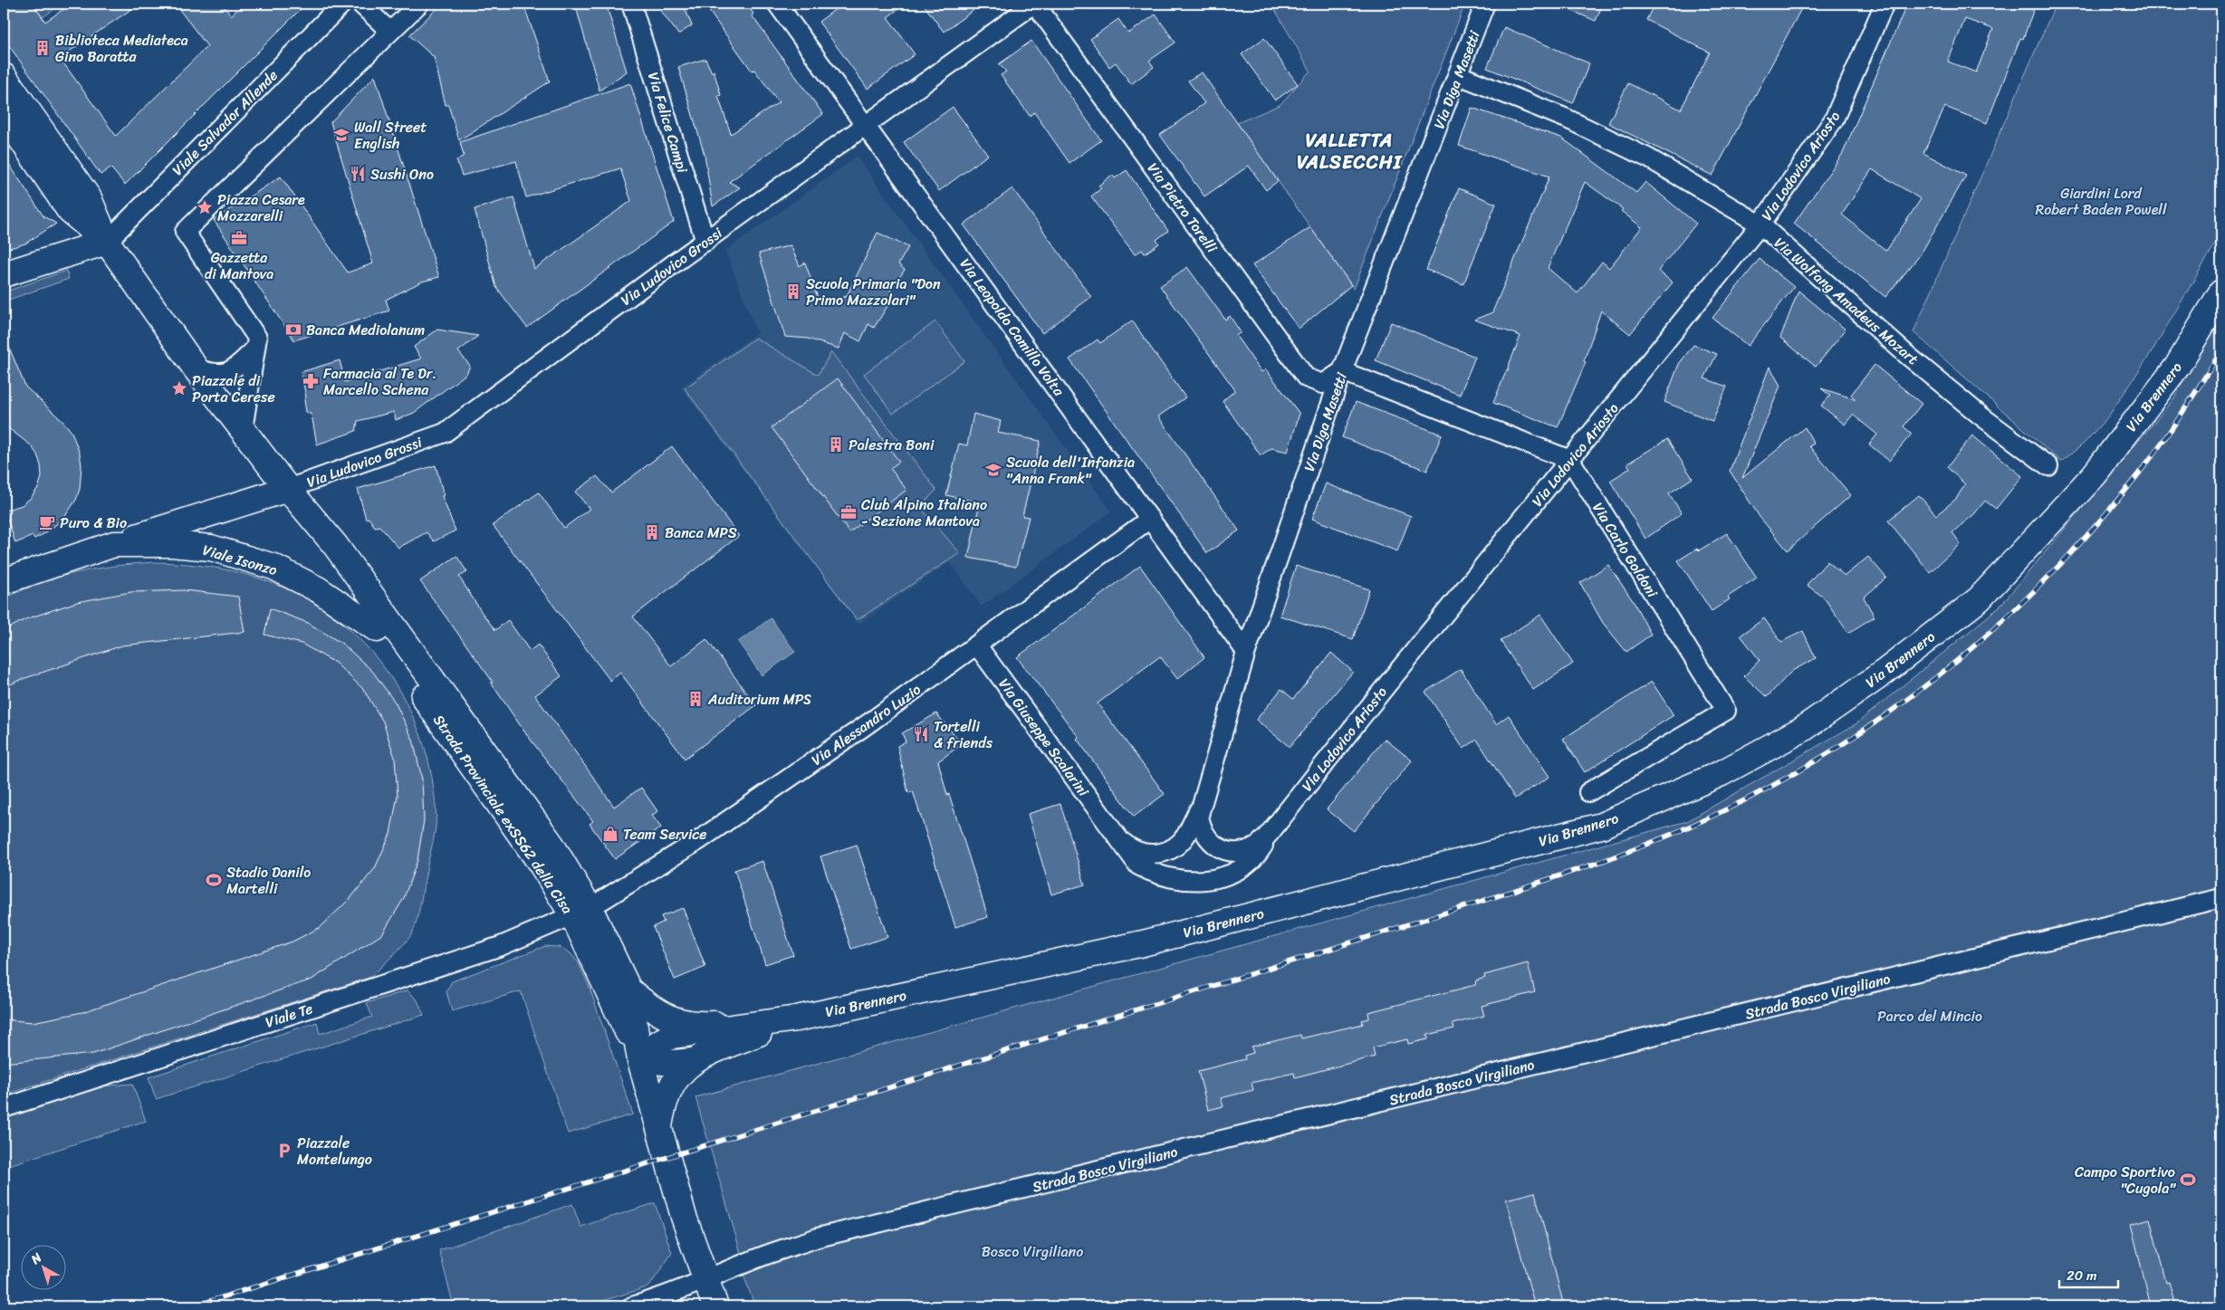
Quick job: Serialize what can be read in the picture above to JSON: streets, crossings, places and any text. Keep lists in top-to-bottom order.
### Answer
{
  "streets": {
    "main road": ["Via Brennero", "Viale Isonzo", "Strada Provinciale exSS62 della Cisa"],
    "street": [
      "Via Diga Masetti",
      "Viale Salvador Allende",
      "Via Felice Campi",
      "Via Lodovico Ariosto",
      "Via Pietro Torelli",
      "Via Ludovico Grossi",
      "Via Wolfang Amadeus Mozart",
      "Via Leopoldo Camillo Volta",
      "Via Carlo Goldoni",
      "Via Alessandro Luzio",
      "Via Giuseppe Scalarini",
      "Strada Bosco Virgiliano",
      "Viale Te"
    ]
  },
  "crossings": [
    ["Via Diga Masetti", "Via Lodovico Ariosto"],
    ["Via Diga Masetti", "Via Pietro Torelli"],
    ["Via Diga Masetti", "Via Wolfang Amadeus Mozart"],
    ["Via Diga Masetti", "Via Leopoldo Camillo Volta"],
    ["Via Felice Campi", "Via Ludovico Grossi"],
    ["Via Lodovico Ariosto", "Via Wolfang Amadeus Mozart"],
    ["Via Lodovico Ariosto", "Via Carlo Goldoni"],
    ["Via Pietro Torelli", "Via Ludovico Grossi"],
    ["Via Ludovico Grossi", "Via Leopoldo Camillo Volta"],
    ["Via Ludovico Grossi", "Viale Isonzo"],
    ["Via Ludovico Grossi", "Strada Provinciale exSS62 della Cisa"],
    ["Via Leopoldo Camillo Volta", "Via Alessandro Luzio"],
    ["Via Brennero", "Strada Provinciale exSS62 della Cisa"],
    ["Viale Isonzo", "Strada Provinciale exSS62 della Cisa"],
    ["Via Alessandro Luzio", "Via Giuseppe Scalarini"],
    ["Via Alessandro Luzio", "Strada Provinciale exSS62 della Cisa"],
    ["Via Alessandro Luzio", "Viale Te"],
    ["Strada Provinciale exSS62 della Cisa", "Viale Te"]
  ],
  "districts": ["VALLETTA VALSECCHI"],
  "parks": ["Giardini Lord Robert Baden Powell", "Parco del Mincio", "Bosco Virgiliano"],
  "places": {
    "building": [
      "Biblioteca Mediateca Gino Baratta",
      "Scuola Primaria \"Don Primo Mazzolari\"",
      "Palestra Boni",
      "Banca MPS",
      "Auditorium MPS"
    ],
    "school or university": ["Wall Street English", "Scuola dell'Infanzia \"Anna Frank\""],
    "restaurant": ["Sushi Ono", "Tortelli & friends"],
    "place": ["Piazza Cesare Mozzarelli", "Piazzale di Porta Cerese"],
    "office": ["Gazzetta di Mantova", "Club Alpino Italiano - Sezione Mantova"],
    "bank": ["Banca Mediolanum"],
    "pharmacy": ["Farmacia al Te Dr. Marcello Schena"],
    "cafe": ["Puro & Bio"],
    "shop": ["Team Service"],
    "sports": ["Stadio Danilo Martelli", "Campo Sportivo \"Cugola\""],
    "parking": ["Piazzale Montelungo"]
  },
  "scale_bar": "20 m",
  "north": "top left"
}
